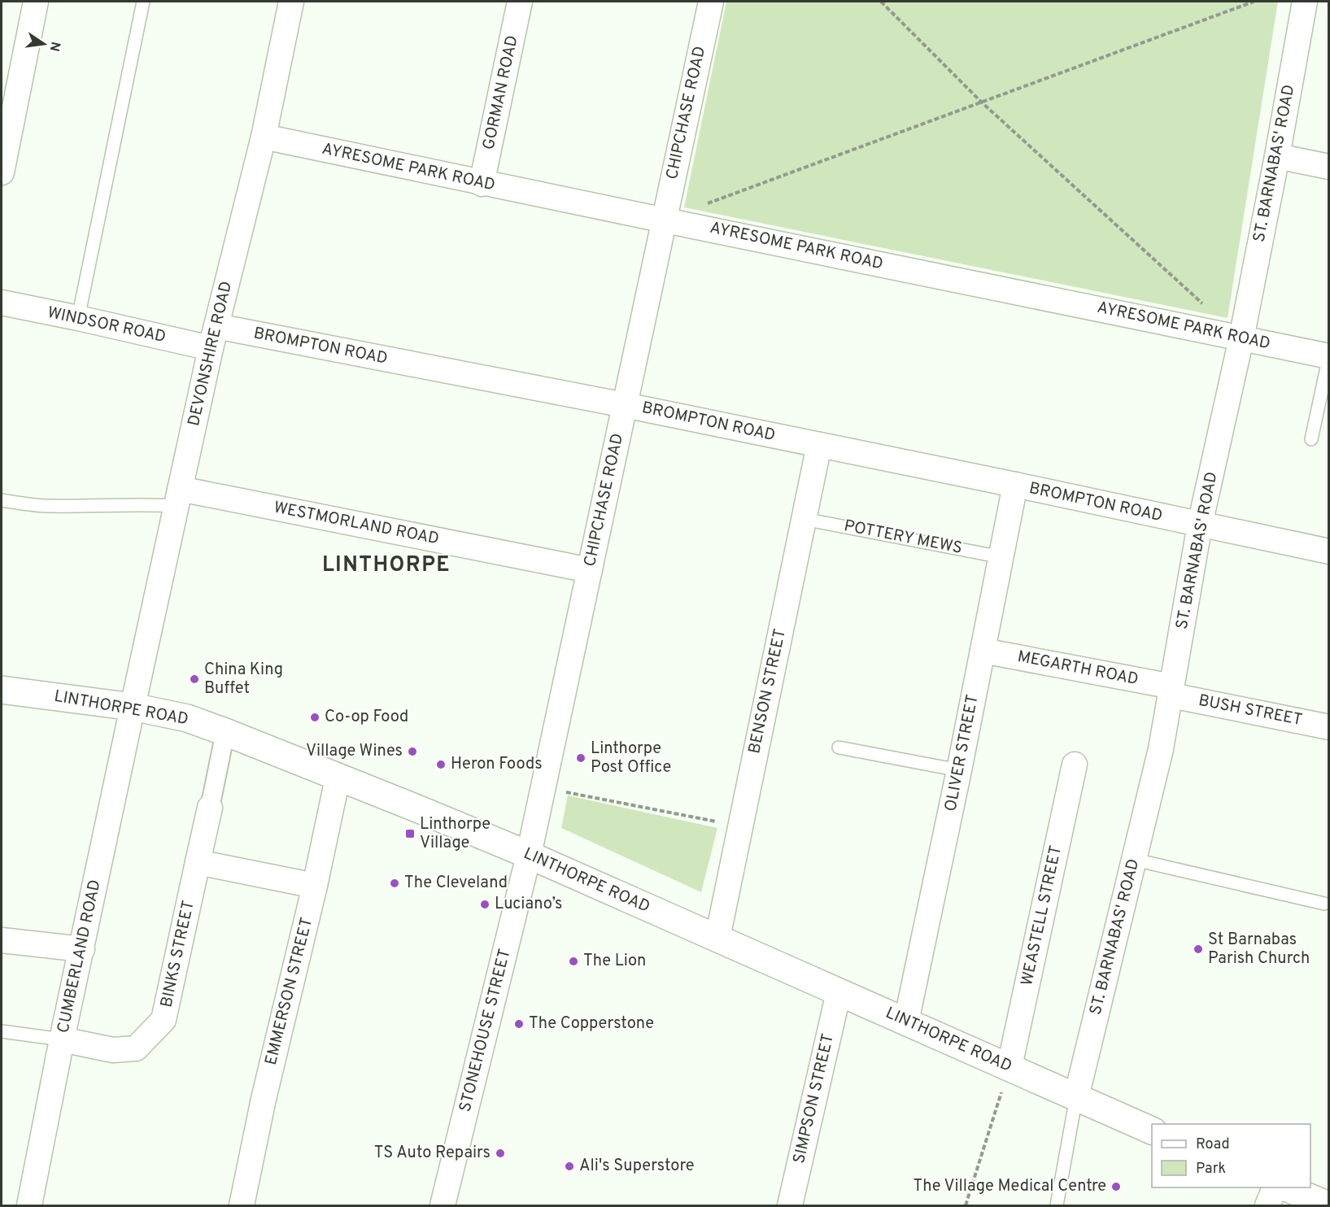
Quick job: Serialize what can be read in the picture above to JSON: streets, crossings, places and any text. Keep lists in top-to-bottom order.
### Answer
{
  "streets": {
    "street": [
      "GORMAN ROAD",
      "CHIPCHASE ROAD",
      "ST. BARNABAS' ROAD",
      "AYRESOME PARK ROAD",
      "WINDSOR ROAD",
      "BROMPTON ROAD",
      "DEVONSHIRE ROAD",
      "WESTMORLAND ROAD",
      "MEGARTH ROAD",
      "BENSON STREET",
      "LINTHORPE ROAD",
      "BUSH STREET",
      "OLIVER STREET",
      "WEASTELL STREET",
      "BINKS STREET",
      "CUMBERLAND ROAD",
      "EMMERSON STREET",
      "STONEHOUSE STREET",
      "SIMPSON STREET"
    ],
    "lane": ["POTTERY MEWS"]
  },
  "crossings": [
    ["GORMAN ROAD", "AYRESOME PARK ROAD"],
    ["CHIPCHASE ROAD", "AYRESOME PARK ROAD"],
    ["CHIPCHASE ROAD", "BROMPTON ROAD"],
    ["CHIPCHASE ROAD", "WESTMORLAND ROAD"],
    ["CHIPCHASE ROAD", "LINTHORPE ROAD"],
    ["CHIPCHASE ROAD", "STONEHOUSE STREET"],
    ["ST. BARNABAS' ROAD", "AYRESOME PARK ROAD"],
    ["ST. BARNABAS' ROAD", "BROMPTON ROAD"],
    ["ST. BARNABAS' ROAD", "MEGARTH ROAD"],
    ["ST. BARNABAS' ROAD", "LINTHORPE ROAD"],
    ["ST. BARNABAS' ROAD", "BUSH STREET"],
    ["AYRESOME PARK ROAD", "DEVONSHIRE ROAD"],
    ["WINDSOR ROAD", "BROMPTON ROAD"],
    ["WINDSOR ROAD", "DEVONSHIRE ROAD"],
    ["BROMPTON ROAD", "DEVONSHIRE ROAD"],
    ["BROMPTON ROAD", "BENSON STREET"],
    ["BROMPTON ROAD", "OLIVER STREET"],
    ["DEVONSHIRE ROAD", "WESTMORLAND ROAD"],
    ["DEVONSHIRE ROAD", "LINTHORPE ROAD"],
    ["DEVONSHIRE ROAD", "CUMBERLAND ROAD"],
    ["POTTERY MEWS", "BENSON STREET"],
    ["POTTERY MEWS", "OLIVER STREET"],
    ["MEGARTH ROAD", "BUSH STREET"],
    ["MEGARTH ROAD", "OLIVER STREET"],
    ["BENSON STREET", "LINTHORPE ROAD"],
    ["LINTHORPE ROAD", "OLIVER STREET"],
    ["LINTHORPE ROAD", "WEASTELL STREET"],
    ["LINTHORPE ROAD", "CUMBERLAND ROAD"],
    ["LINTHORPE ROAD", "EMMERSON STREET"],
    ["LINTHORPE ROAD", "STONEHOUSE STREET"],
    ["LINTHORPE ROAD", "SIMPSON STREET"],
    ["BINKS STREET", "CUMBERLAND ROAD"]
  ],
  "districts": ["LINTHORPE"],
  "places": {
    "other": [
      "China King Buffet",
      "Co-op Food",
      "Village Wines",
      "Linthorpe Post Office",
      "Heron Foods",
      "The Cleveland",
      "Luciano’s",
      "St Barnabas Parish Church",
      "The Lion",
      "The Copperstone",
      "TS Auto Repairs",
      "Ali's Superstore",
      "The Village Medical Centre"
    ],
    "transit": ["Linthorpe Village"]
  },
  "legend": ["Road", "Park"],
  "north": "right"
}
